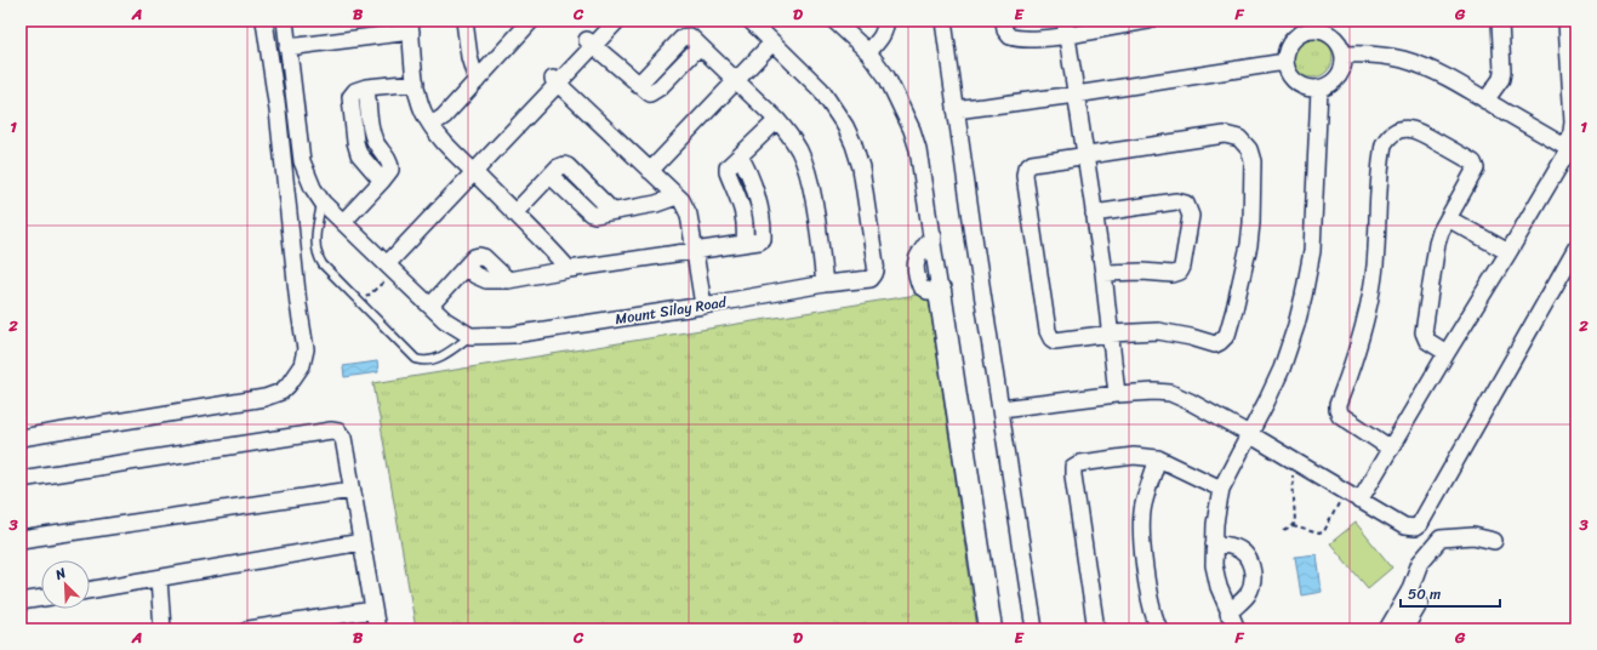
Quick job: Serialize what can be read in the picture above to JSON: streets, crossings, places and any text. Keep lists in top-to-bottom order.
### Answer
{
  "streets": {
    "street": ["Mount Silay Road"]
  },
  "scale_bar": "50 m",
  "north": "top left",
  "grid": {
    "columns": [
      "A",
      "B",
      "C",
      "D",
      "E",
      "F",
      "G"
    ],
    "rows": ["1", "2", "3"]
  }
}
